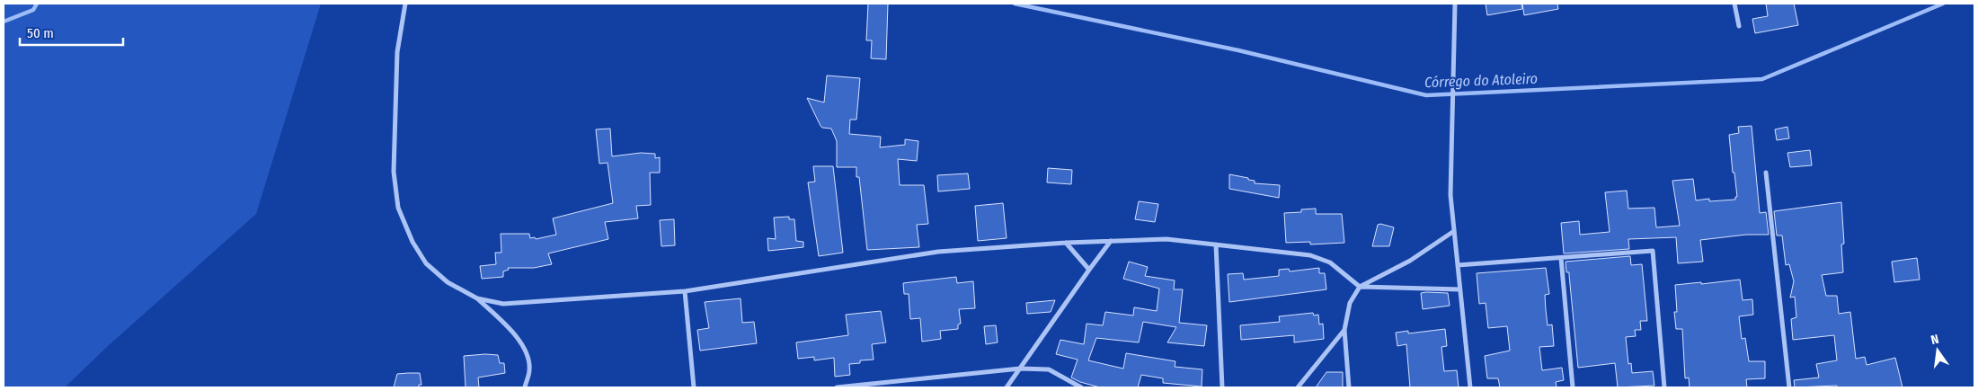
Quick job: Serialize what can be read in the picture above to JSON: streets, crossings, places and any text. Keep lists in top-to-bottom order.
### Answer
{
  "water": ["Córrego do Atoleiro"],
  "scale_bar": "50 m",
  "north": "top"
}
